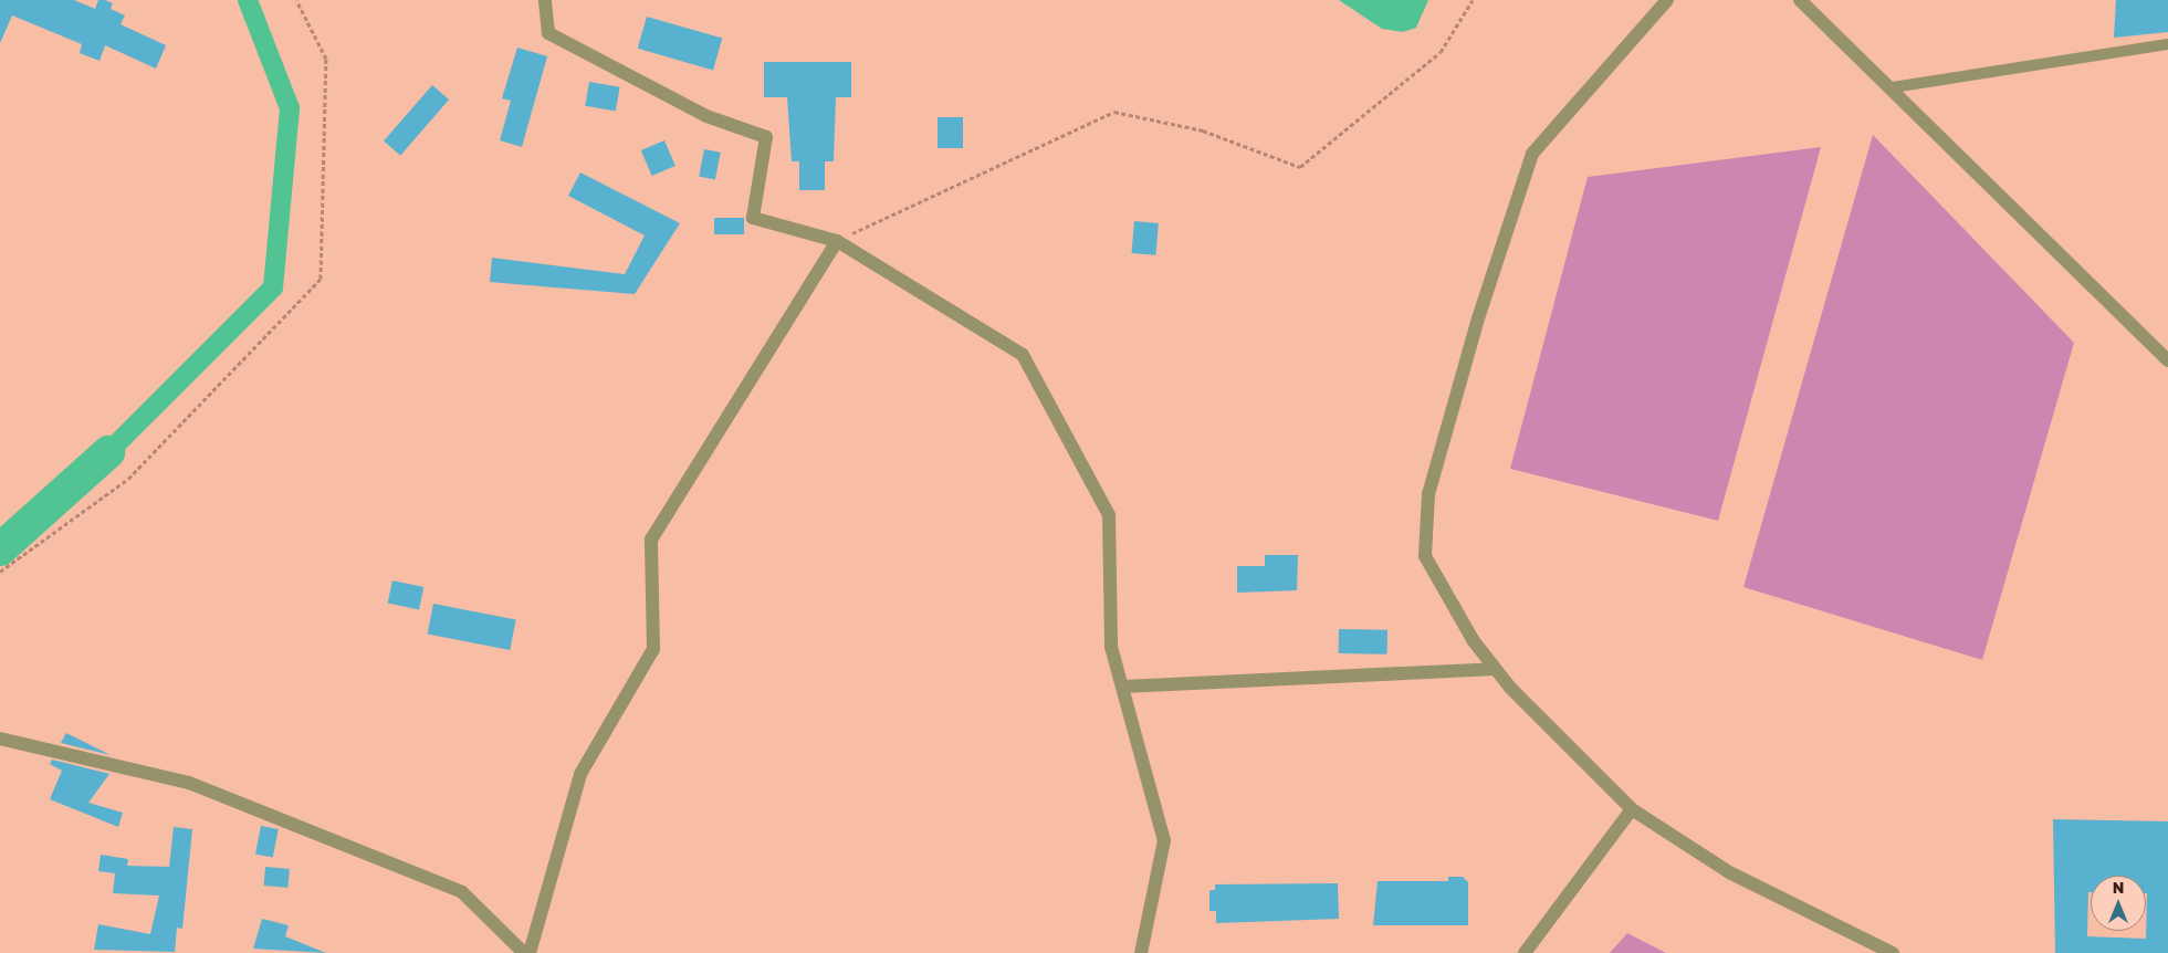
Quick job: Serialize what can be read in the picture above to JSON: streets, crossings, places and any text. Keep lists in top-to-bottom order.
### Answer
{
  "north": "top"
}
